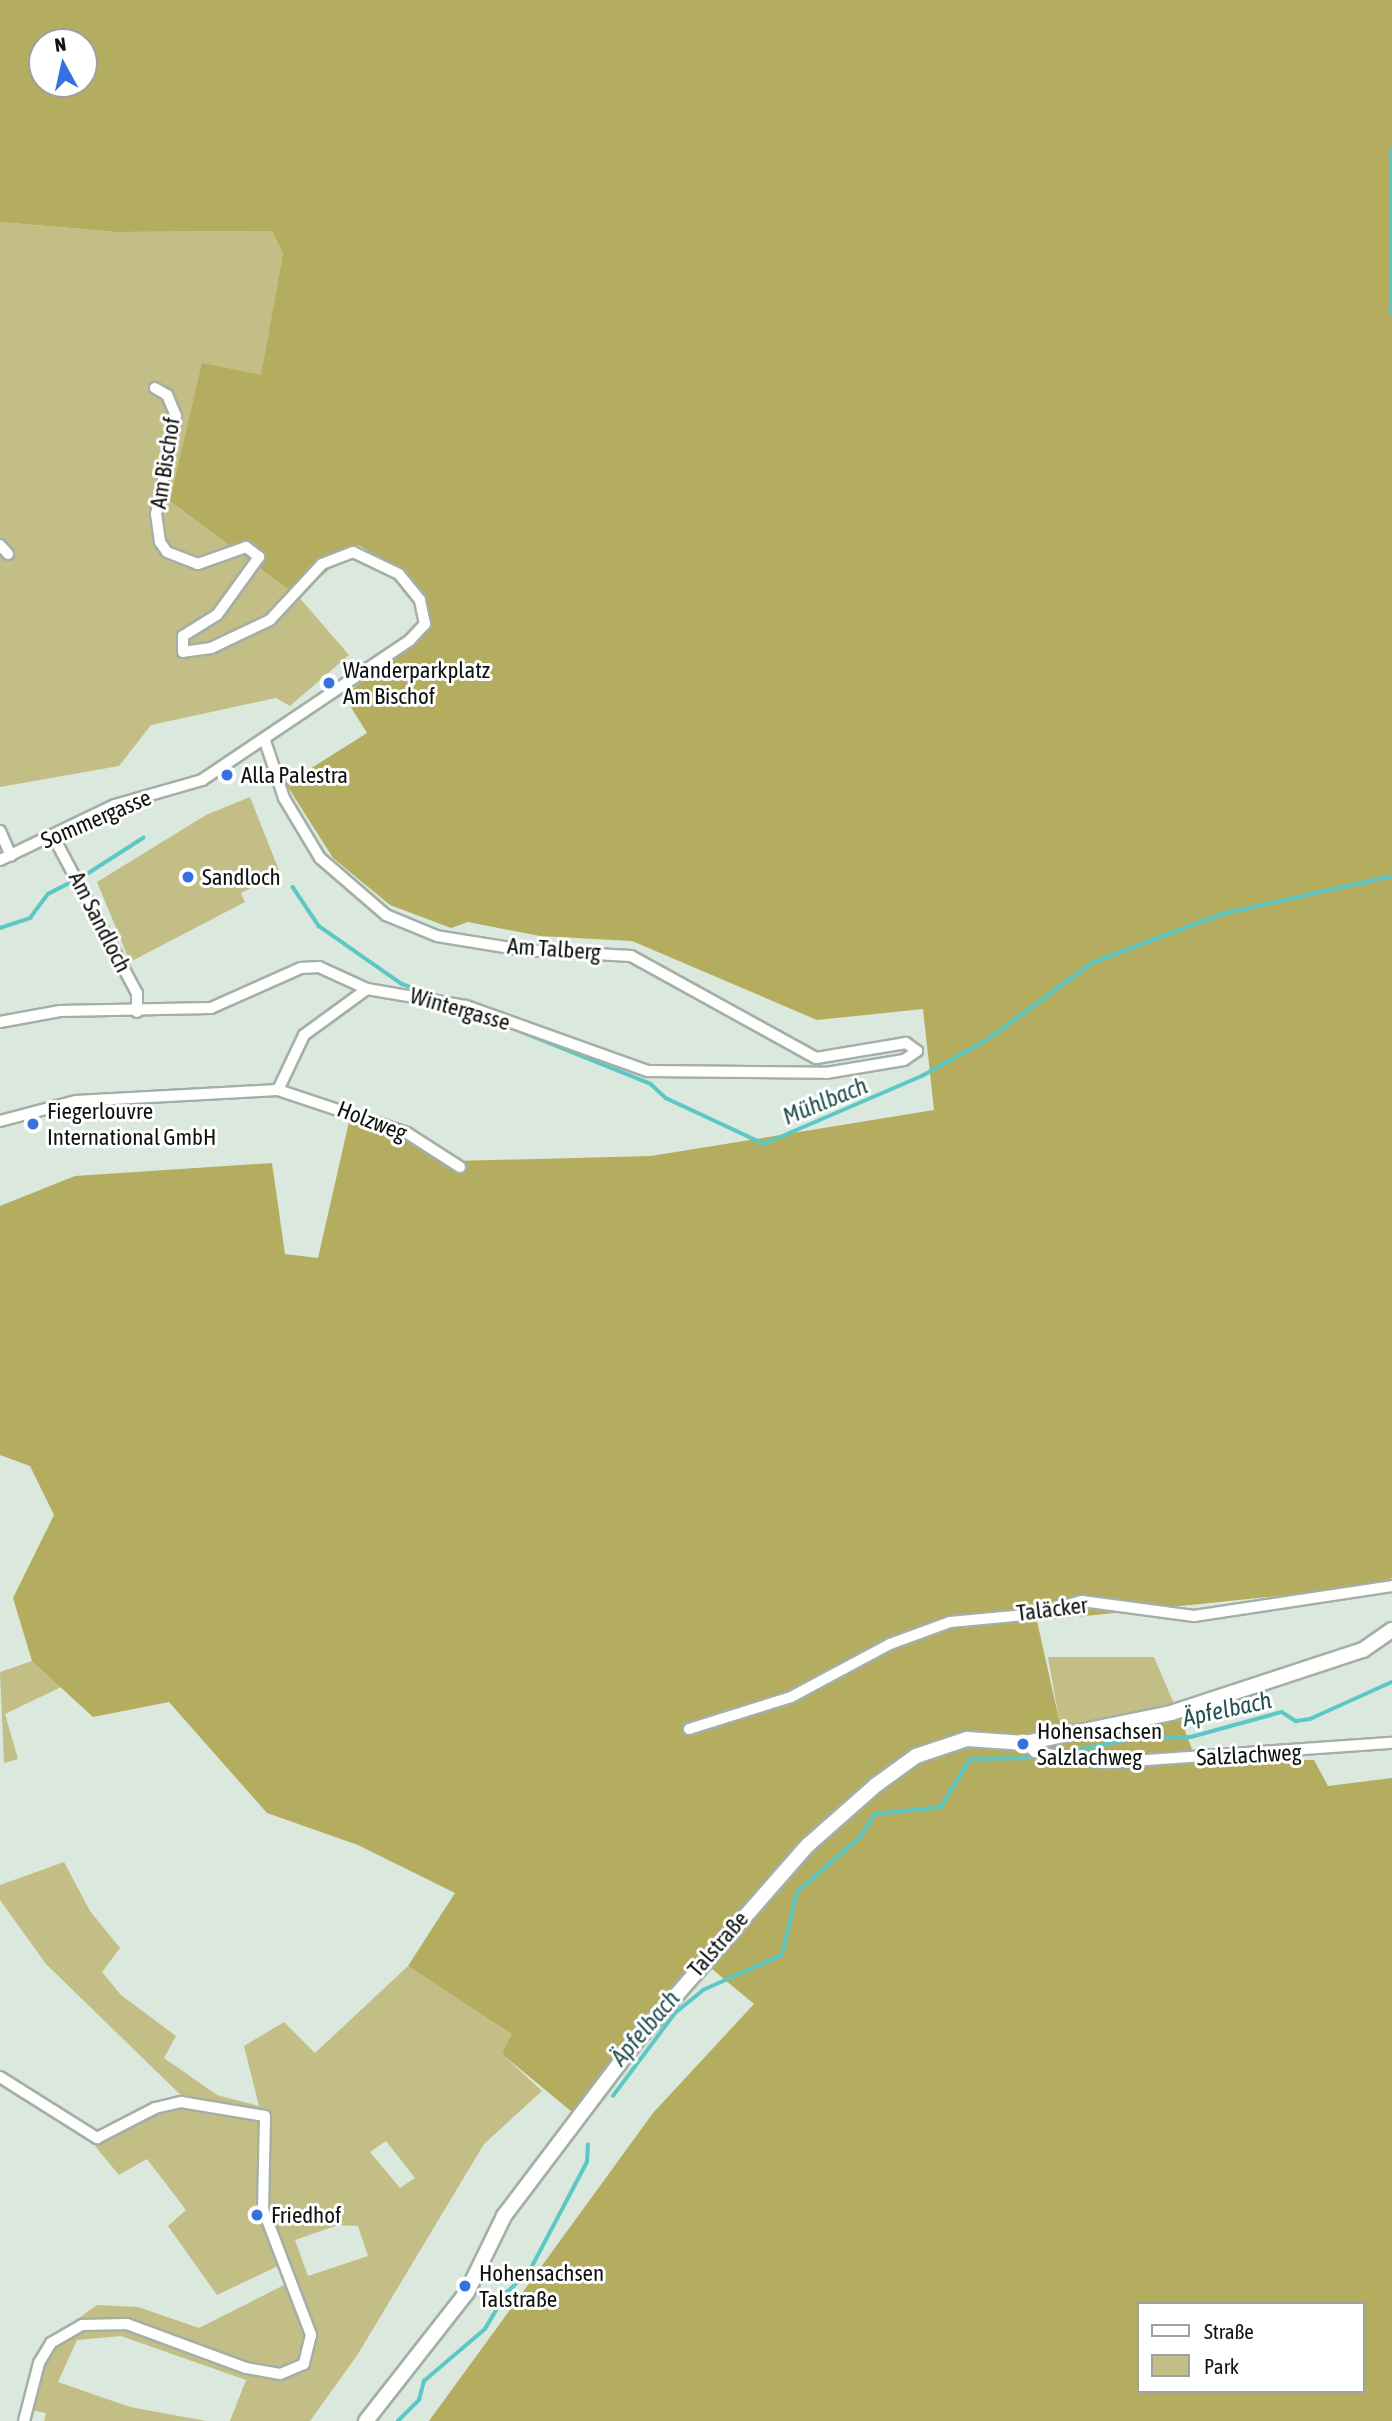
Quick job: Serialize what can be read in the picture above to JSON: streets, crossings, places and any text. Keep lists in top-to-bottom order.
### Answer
{
  "streets": {
    "street": [
      "Am Bischof",
      "Sommergasse",
      "Am Sandloch",
      "Am Talberg",
      "Wintergasse",
      "Holzweg",
      "Taläcker",
      "Salzlachweg",
      "Talstraße"
    ]
  },
  "crossings": [
    ["Am Bischof", "Sommergasse"],
    ["Am Bischof", "Am Talberg"],
    ["Sommergasse", "Am Sandloch"],
    ["Sommergasse", "Am Talberg"],
    ["Am Sandloch", "Wintergasse"],
    ["Am Talberg", "Wintergasse"],
    ["Salzlachweg", "Talstraße"]
  ],
  "water": ["Mühlbach", "Äpfelbach"],
  "places": [
    "Wanderparkplatz Am Bischof",
    "Alla Palestra",
    "Sandloch",
    "Fiegerlouvre International GmbH",
    "Hohensachsen Salzlachweg",
    "Friedhof",
    "Hohensachsen Talstraße"
  ],
  "legend": ["Straße", "Park"],
  "north": "top"
}
